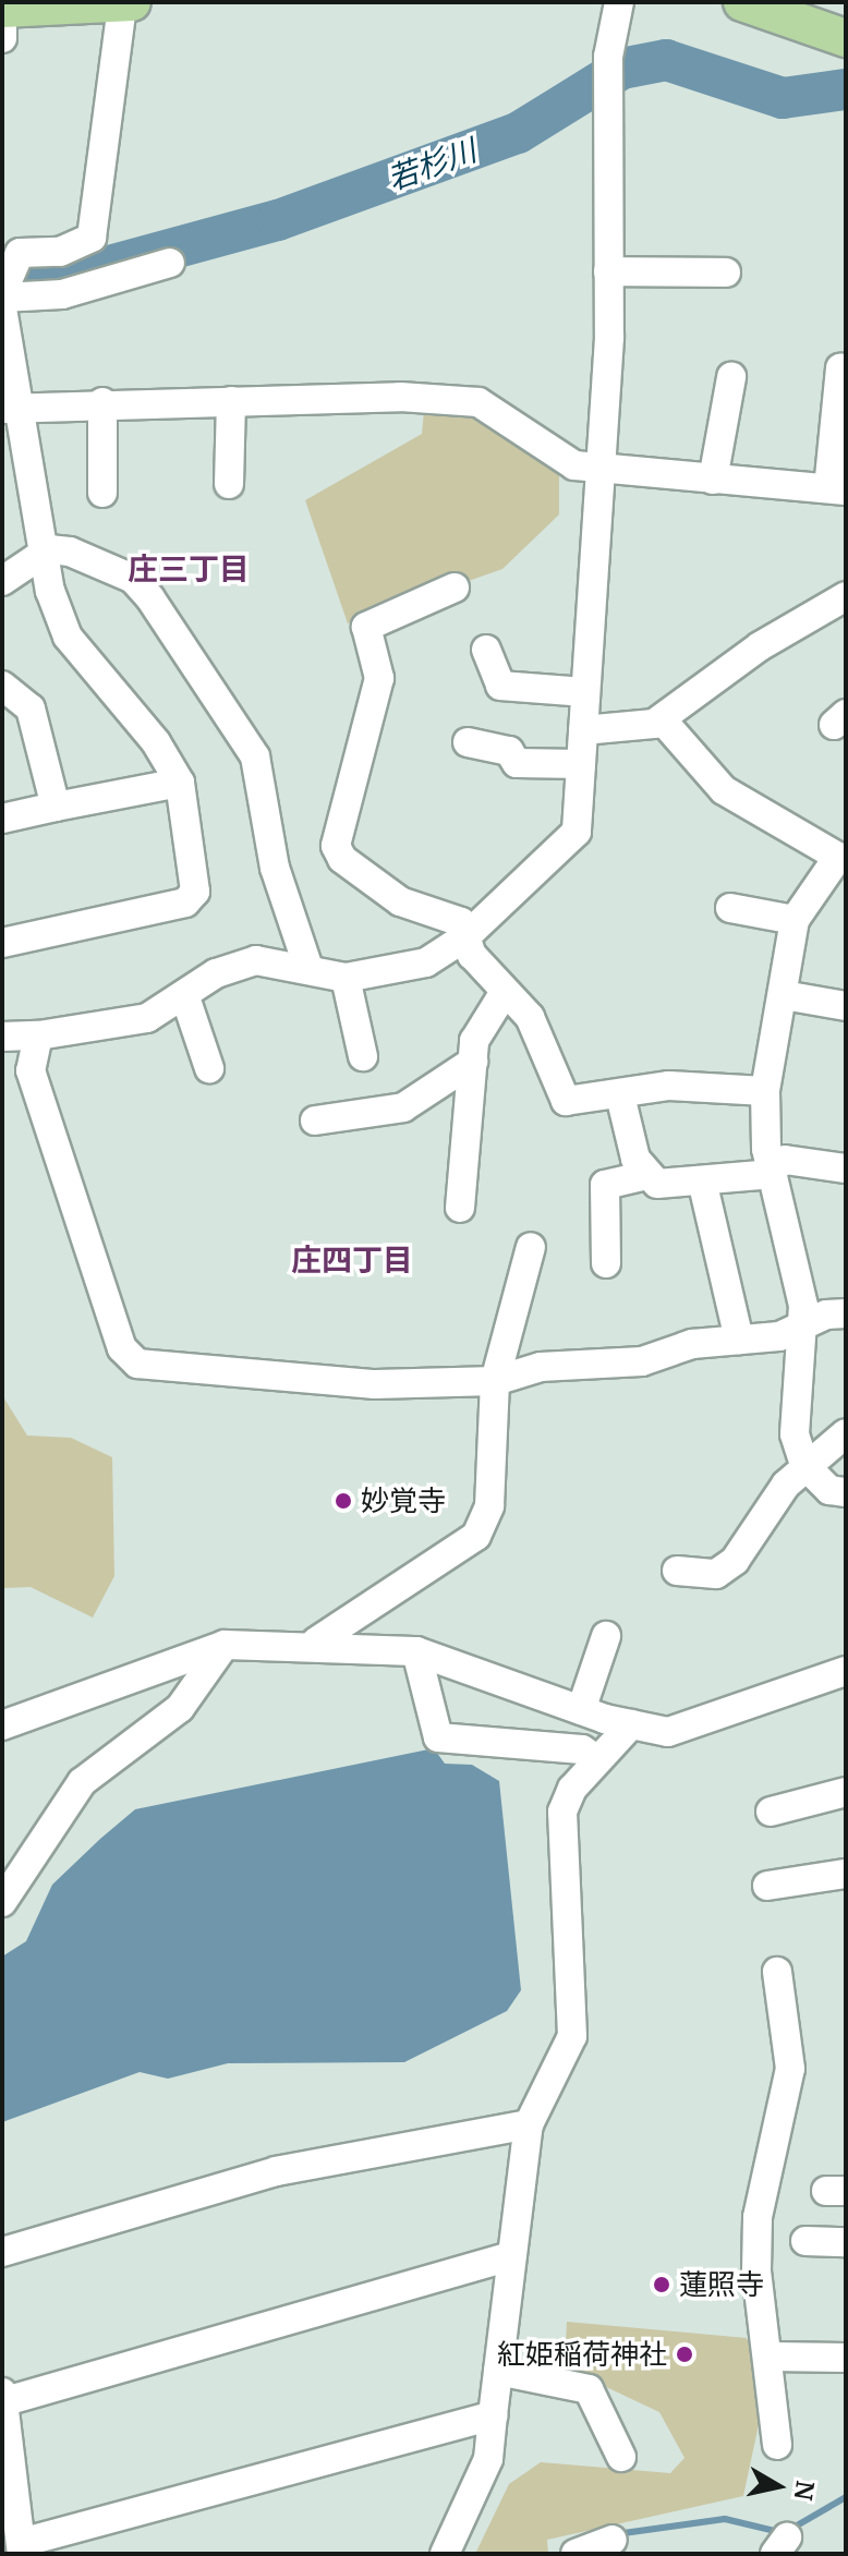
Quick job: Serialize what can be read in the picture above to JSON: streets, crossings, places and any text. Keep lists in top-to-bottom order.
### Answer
{
  "districts": ["庄三丁目", "庄四丁目"],
  "water": ["若杉川"],
  "places": ["妙覚寺", "蓮照寺", "紅姫稲荷神社"],
  "north": "right"
}
